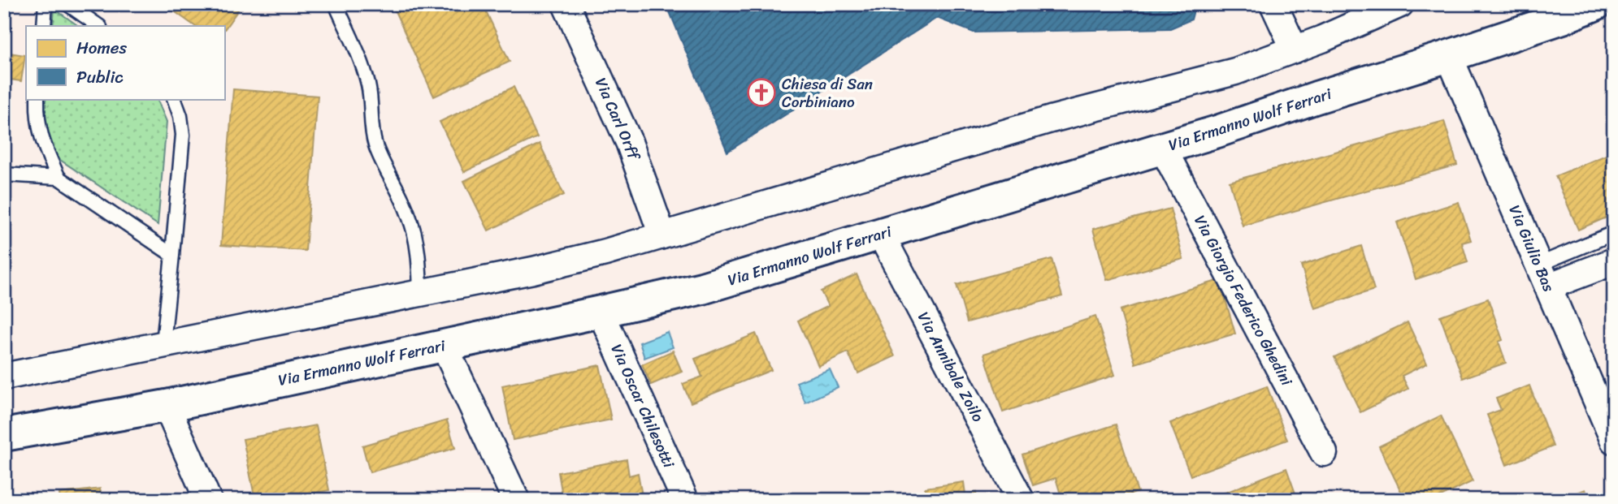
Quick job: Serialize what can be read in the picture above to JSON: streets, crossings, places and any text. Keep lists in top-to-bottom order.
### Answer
{
  "streets": {
    "street": [
      "Via Carl Orff",
      "Via Ermanno Wolf Ferrari",
      "Via Giulio Bas",
      "Via Giorgio Federico Ghedini",
      "Via Annibale Zoilo",
      "Via Oscar Chilesotti"
    ]
  },
  "crossings": [
    ["Via Ermanno Wolf Ferrari", "Via Giulio Bas"],
    ["Via Ermanno Wolf Ferrari", "Via Giorgio Federico Ghedini"],
    ["Via Ermanno Wolf Ferrari", "Via Annibale Zoilo"],
    ["Via Ermanno Wolf Ferrari", "Via Oscar Chilesotti"]
  ],
  "places": {
    "church": ["Chiesa di San Corbiniano"]
  },
  "legend": ["Homes", "Public"]
}
